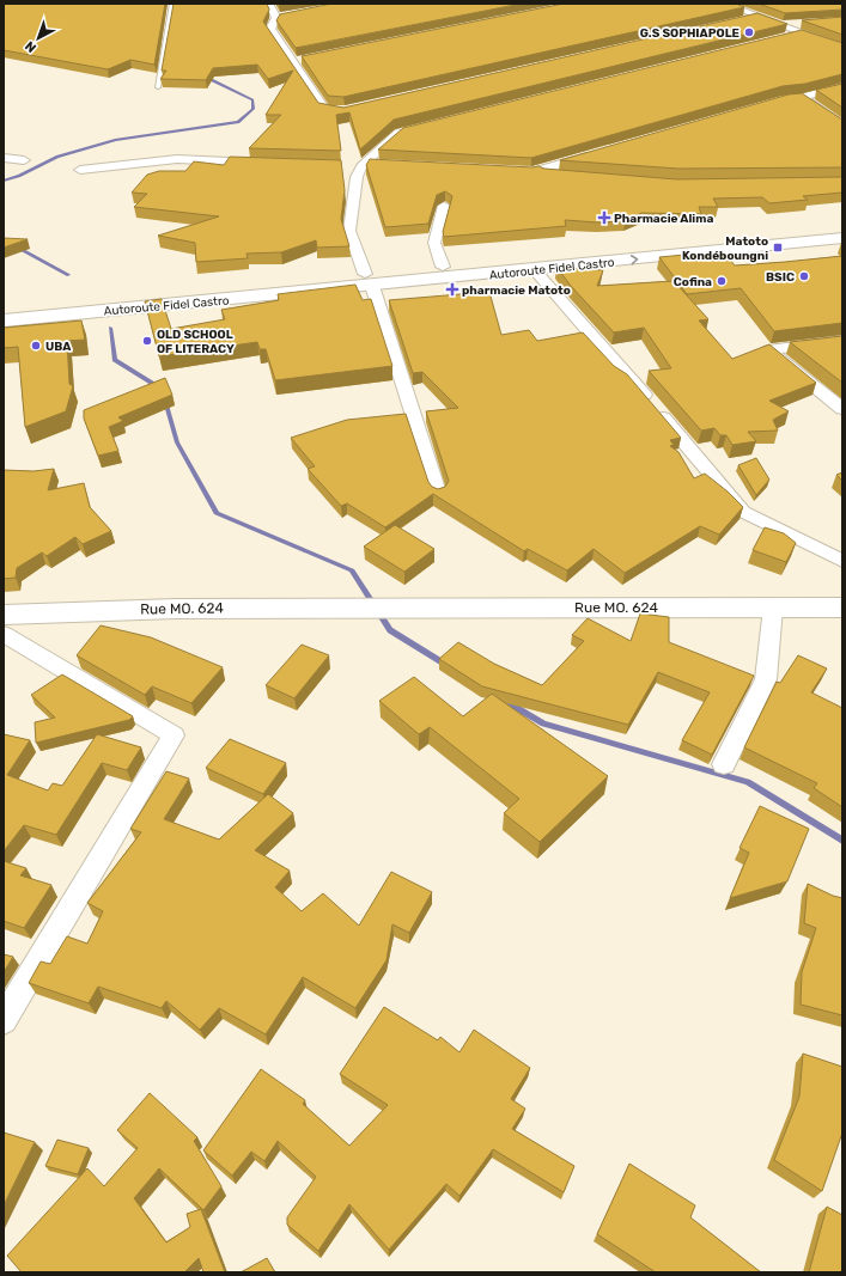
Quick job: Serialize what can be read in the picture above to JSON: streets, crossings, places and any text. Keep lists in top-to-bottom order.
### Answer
{
  "streets": {
    "main road": ["Autoroute Fidel Castro", "Rue MO. 624"]
  },
  "places": {
    "other": [
      "G.S SOPHIAPOLE",
      "BSIC",
      "Cofina",
      "OLD SCHOOL OF LITERACY",
      "UBA"
    ],
    "health": ["Pharmacie Alima", "pharmacie Matoto"],
    "transit": ["Matoto Kondéboungni"]
  },
  "north": "bottom left"
}
